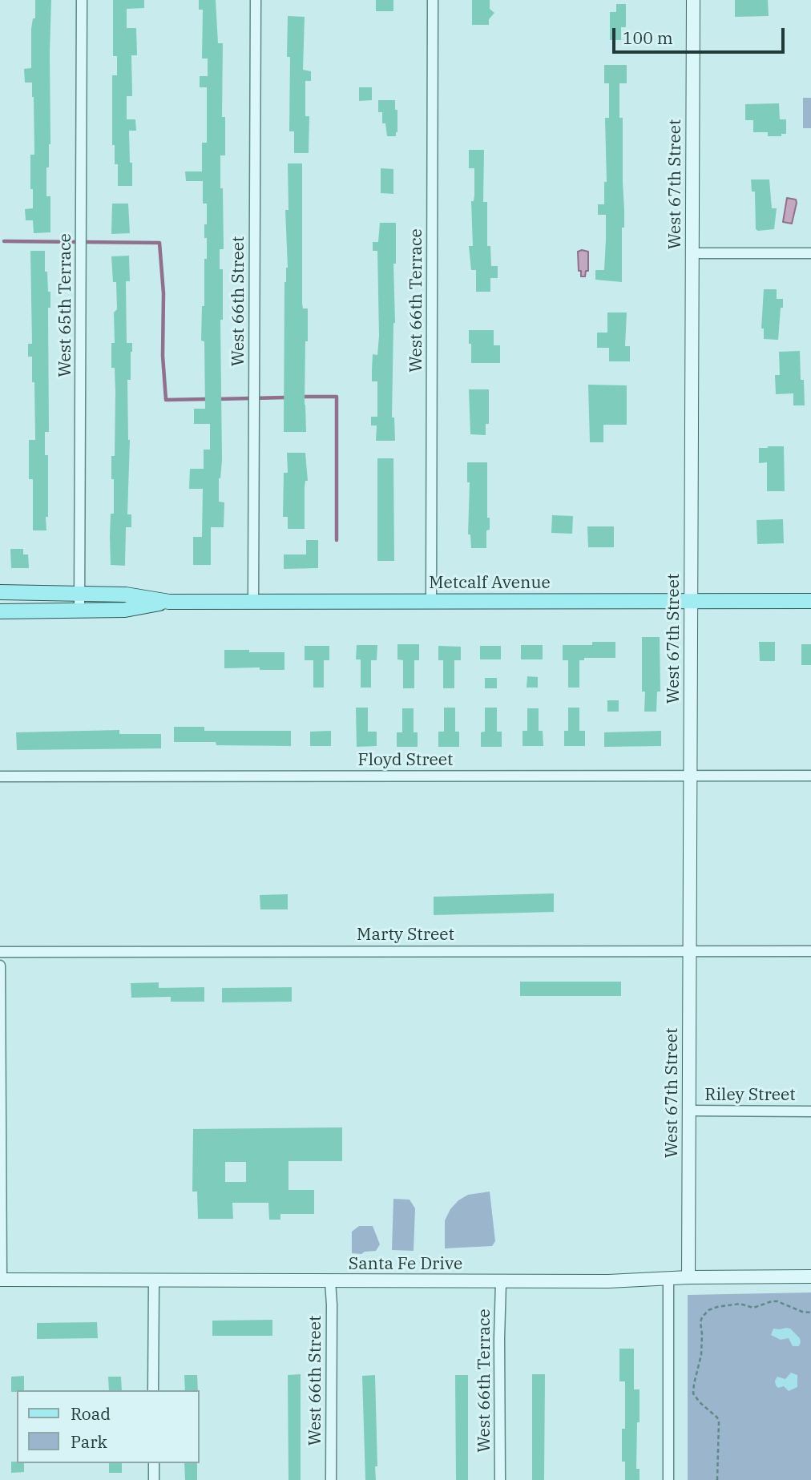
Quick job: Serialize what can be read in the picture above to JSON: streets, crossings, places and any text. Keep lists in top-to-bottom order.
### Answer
{
  "streets": {
    "main road": ["Metcalf Avenue"],
    "street": [
      "West 67th Street",
      "West 66th Terrace",
      "West 66th Street",
      "West 65th Terrace",
      "Floyd Street",
      "Marty Street",
      "Riley Street",
      "Santa Fe Drive"
    ]
  },
  "crossings": [
    ["West 67th Street", "Metcalf Avenue"],
    ["West 67th Street", "Floyd Street"],
    ["West 67th Street", "Marty Street"],
    ["West 67th Street", "Riley Street"],
    ["West 67th Street", "Santa Fe Drive"],
    ["West 66th Terrace", "Metcalf Avenue"],
    ["West 66th Terrace", "Santa Fe Drive"],
    ["West 66th Street", "Metcalf Avenue"],
    ["West 66th Street", "Santa Fe Drive"],
    ["West 65th Terrace", "Metcalf Avenue"]
  ],
  "legend": ["Road", "Park"],
  "scale_bar": "100 m"
}
